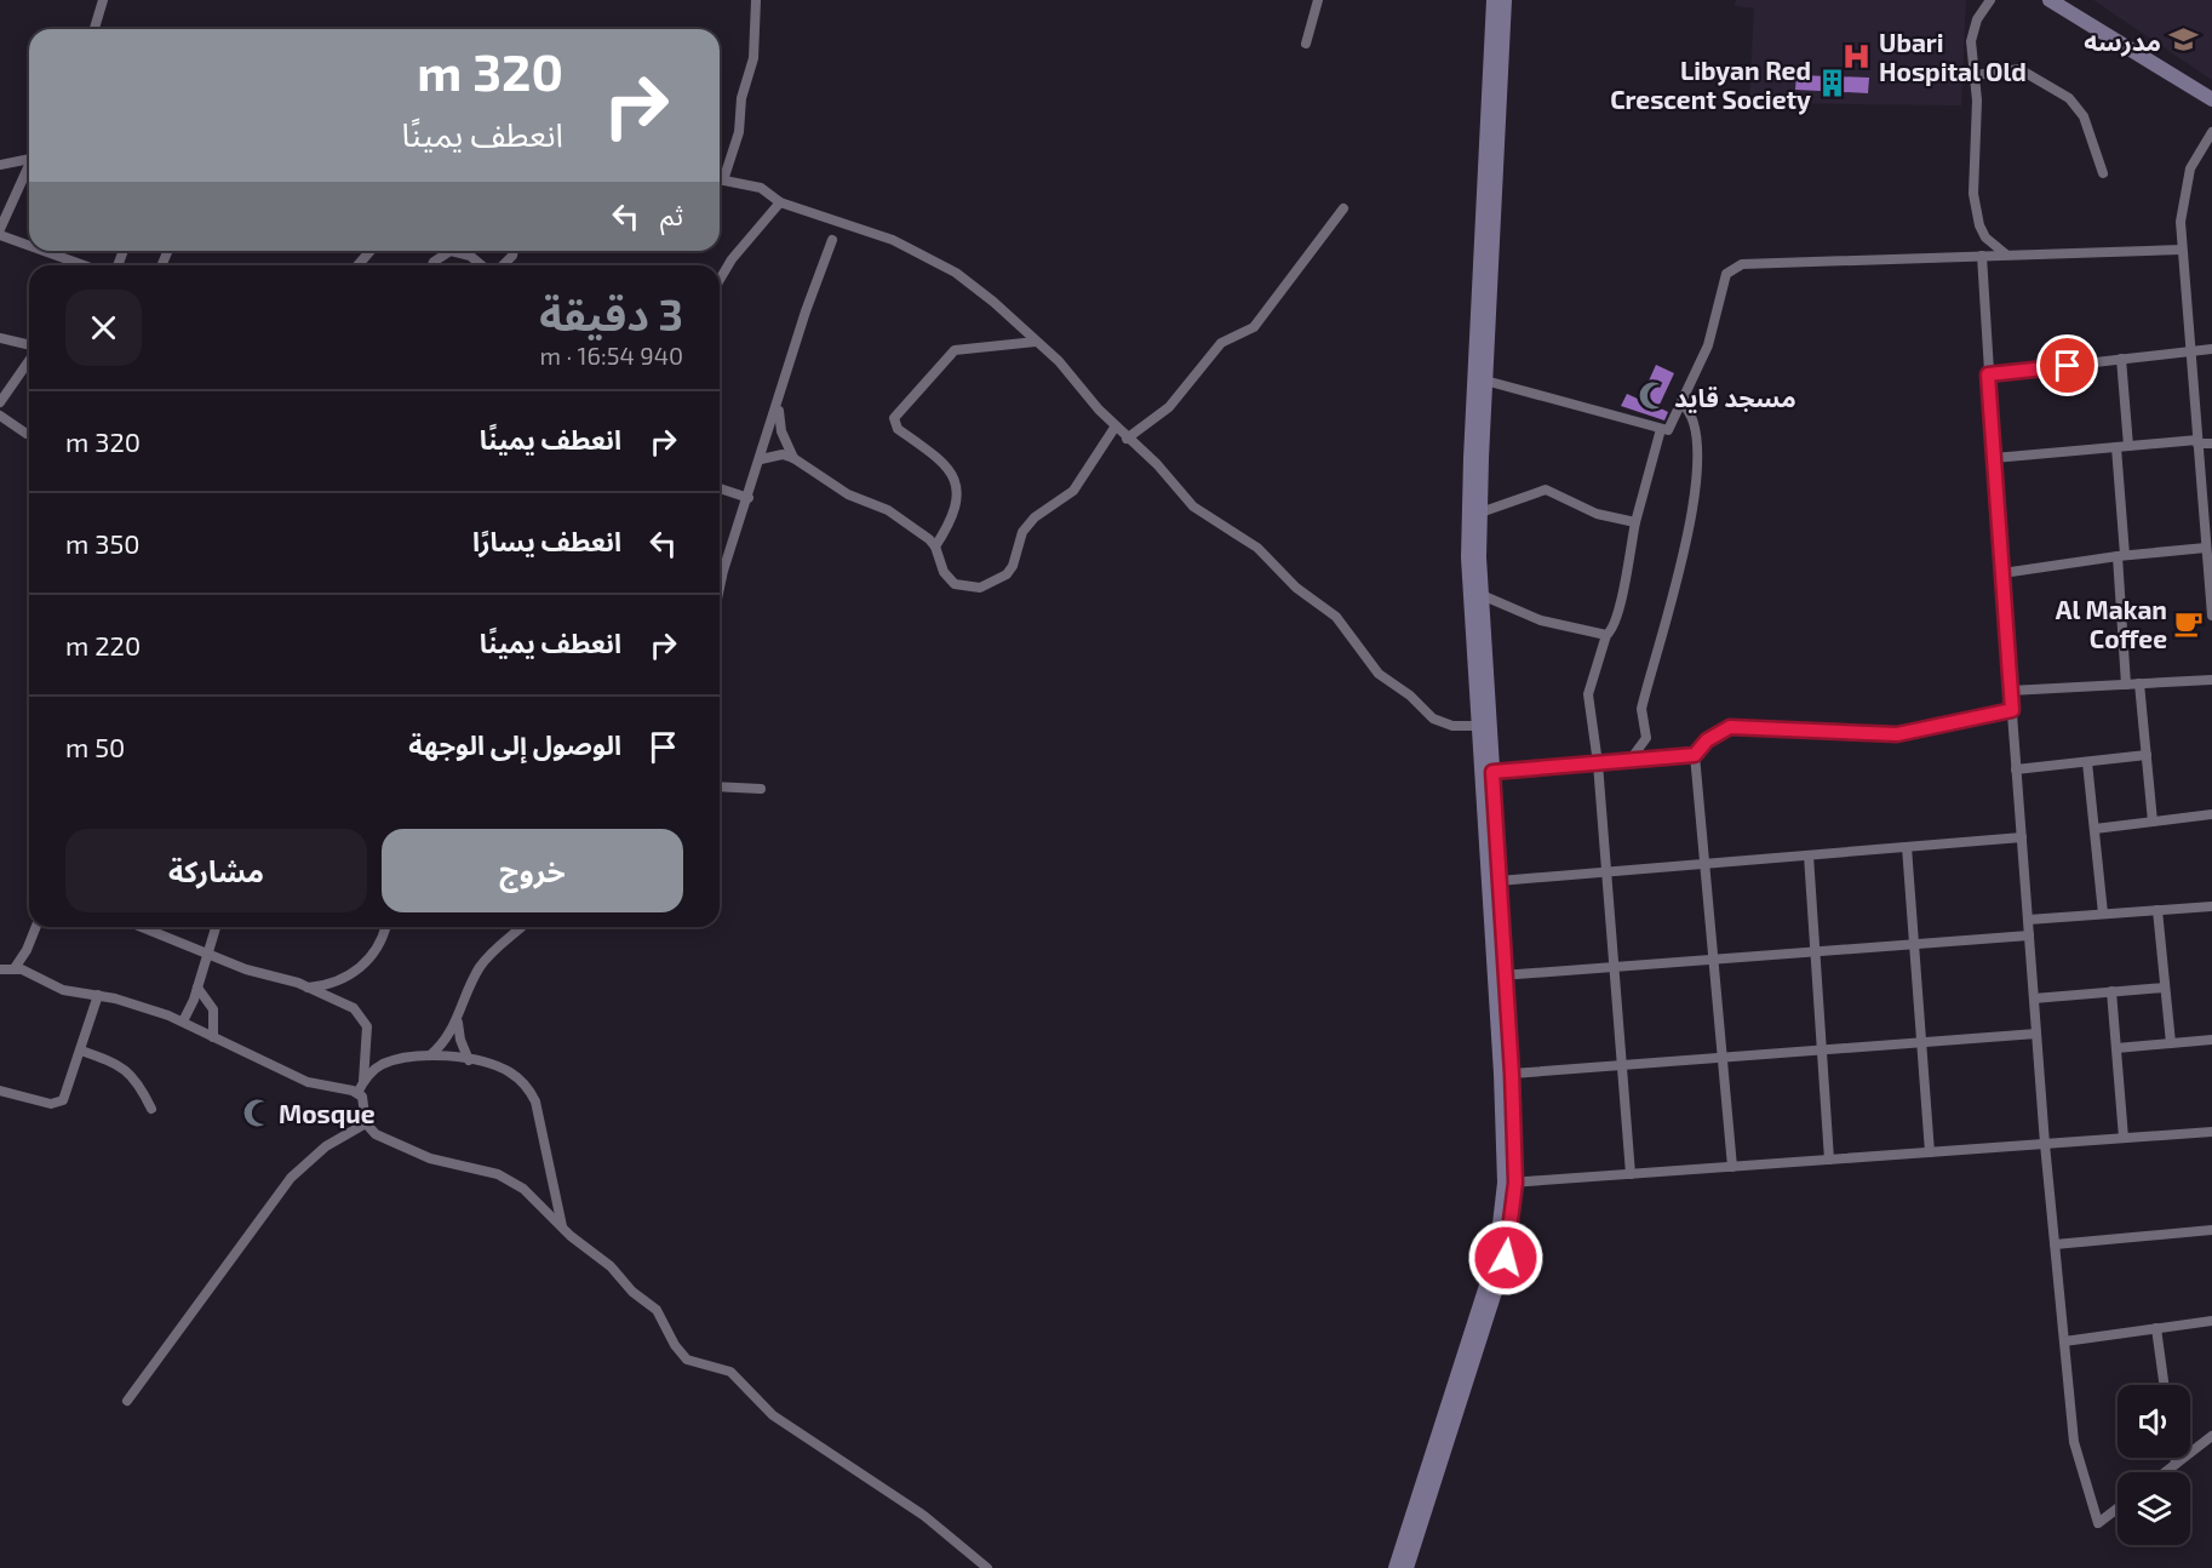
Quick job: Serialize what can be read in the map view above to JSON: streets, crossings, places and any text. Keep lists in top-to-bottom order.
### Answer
{
  "places": {
    "school or university": ["مدرسه"],
    "hospital": ["Ubari Hospital Old"],
    "building": ["Libyan Red Crescent Society"],
    "mosque": ["مسجد قايد", "Mosque"],
    "cafe": ["Al Makan Coffee"]
  },
  "page": {
    "turn": ["320 m", "انعطف يمينًا"],
    "then": "ثم",
    "heading": ["3 دقيقة", "940 m · 16:54"],
    "list": [
      {
        "name": "انعطف يمينًا",
        "value": "320 m"
      },
      {
        "name": "انعطف يسارًا",
        "value": "350 m"
      },
      {
        "name": "انعطف يمينًا",
        "value": "220 m"
      },
      {
        "name": "الوصول إلى الوجهة",
        "value": "50 m"
      }
    ],
    "buttons": ["خروج", "مشاركة"]
  }
}
